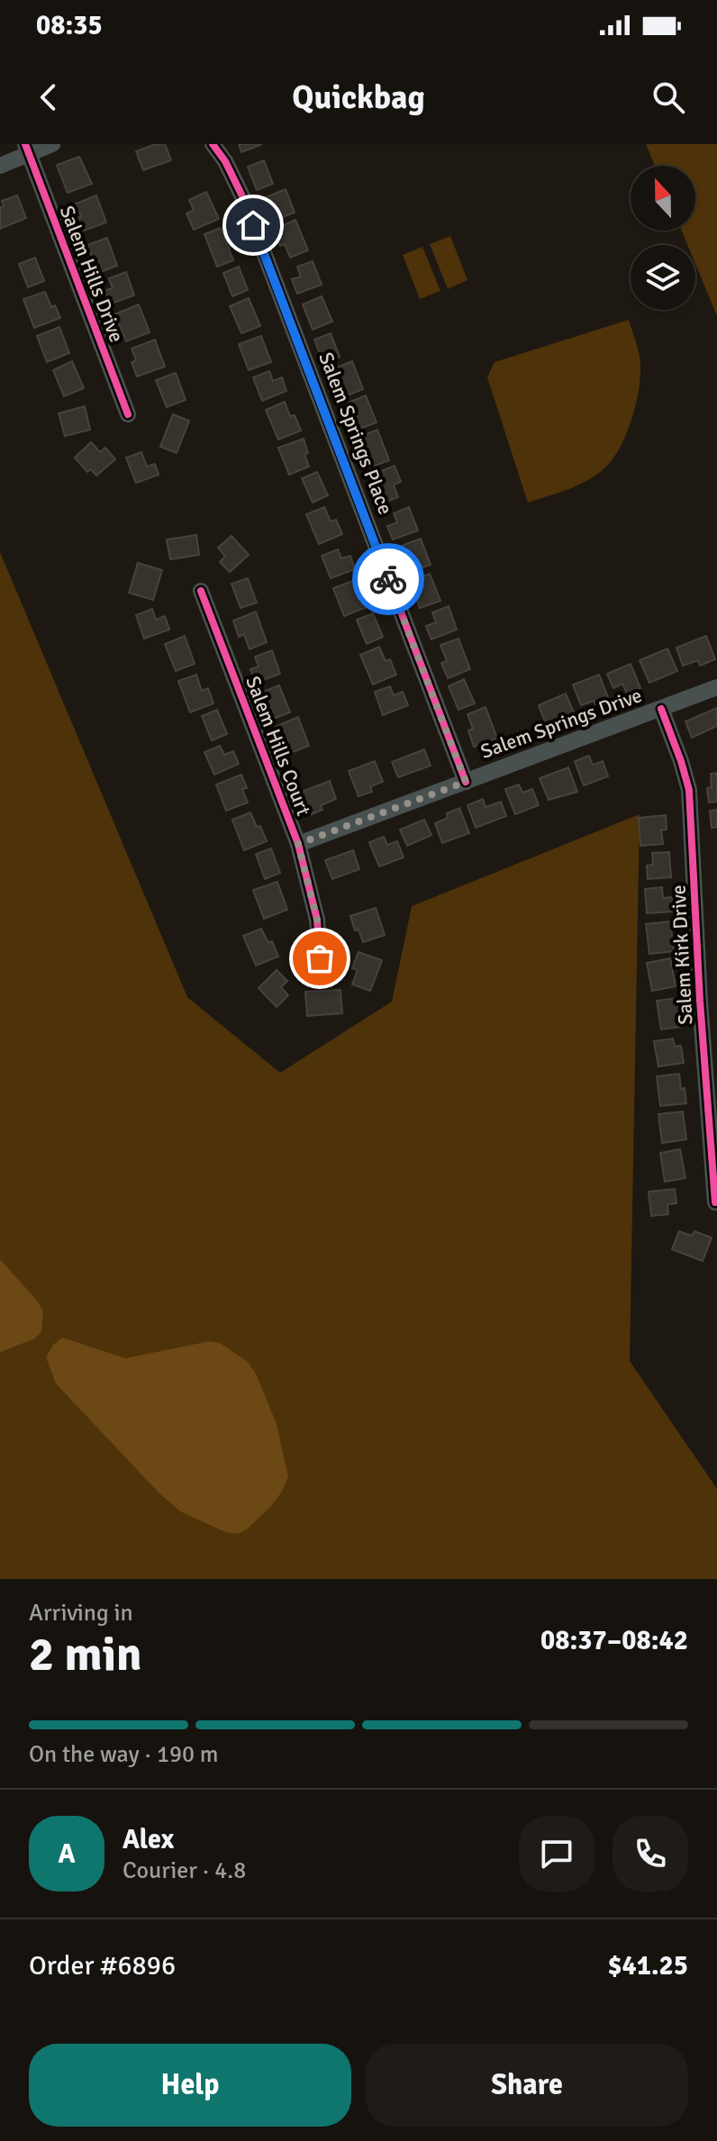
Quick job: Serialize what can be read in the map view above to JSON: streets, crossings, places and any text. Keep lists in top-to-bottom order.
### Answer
{
  "streets": {
    "street": [
      "Salem Hills Drive",
      "Salem Springs Place",
      "Salem Springs Drive",
      "Salem Hills Court",
      "Salem Kirk Drive"
    ]
  },
  "crossings": [
    ["Salem Springs Place", "Salem Springs Drive"],
    ["Salem Springs Drive", "Salem Hills Court"],
    ["Salem Springs Drive", "Salem Kirk Drive"]
  ],
  "north": "top",
  "page": {
    "status": "08:35",
    "header": "Quickbag",
    "heading": ["2 min", "Arriving in", "08:37–08:42"],
    "panel": [
      "Alex",
      "Courier · 4.8",
      "Order #6896",
      "$41.25"
    ],
    "bar": "On the way · 190 m",
    "round": "A",
    "buttons": ["Help", "Share"]
  }
}
